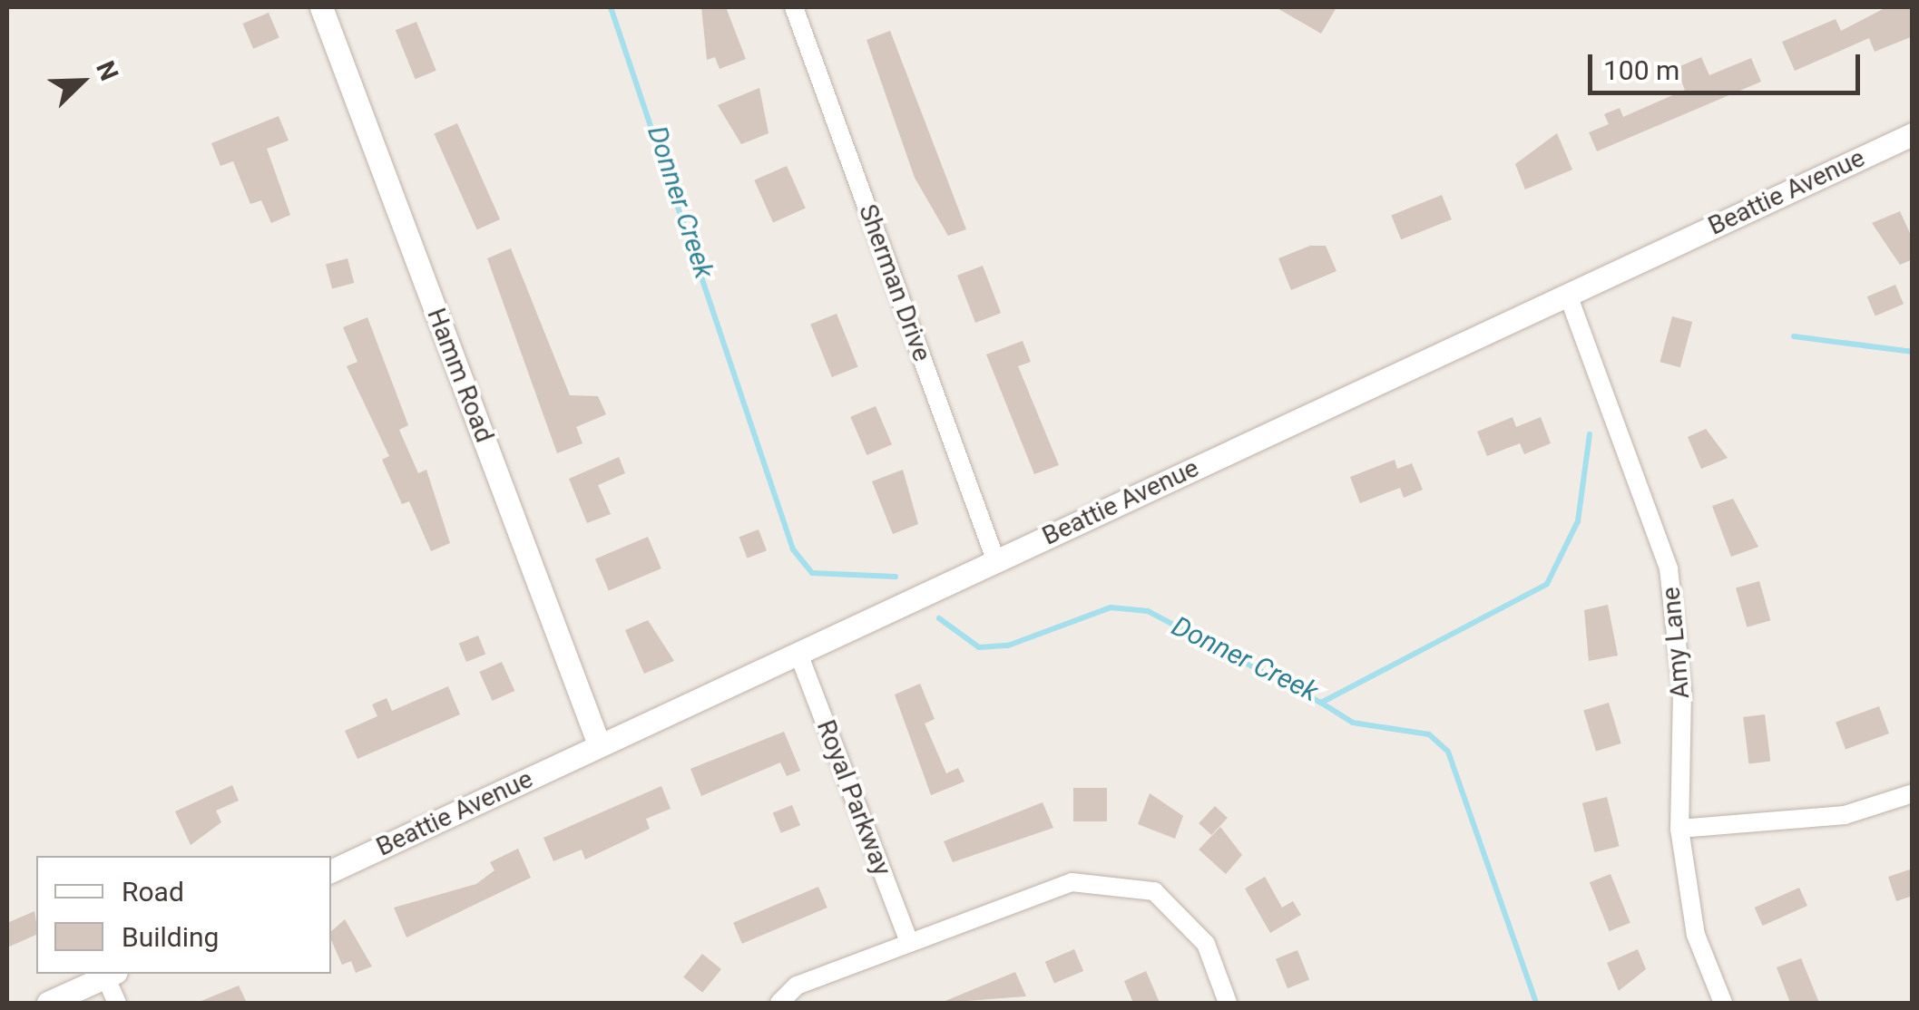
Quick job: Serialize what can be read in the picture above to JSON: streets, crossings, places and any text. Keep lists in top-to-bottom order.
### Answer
{
  "streets": {
    "street": [
      "Beattie Avenue",
      "Sherman Drive",
      "Hamm Road",
      "Amy Lane",
      "Royal Parkway"
    ]
  },
  "crossings": [
    ["Beattie Avenue", "Sherman Drive"],
    ["Beattie Avenue", "Hamm Road"],
    ["Beattie Avenue", "Amy Lane"],
    ["Beattie Avenue", "Royal Parkway"]
  ],
  "water": ["Donner Creek"],
  "legend": ["Road", "Building"],
  "scale_bar": "100 m",
  "north": "top right"
}
